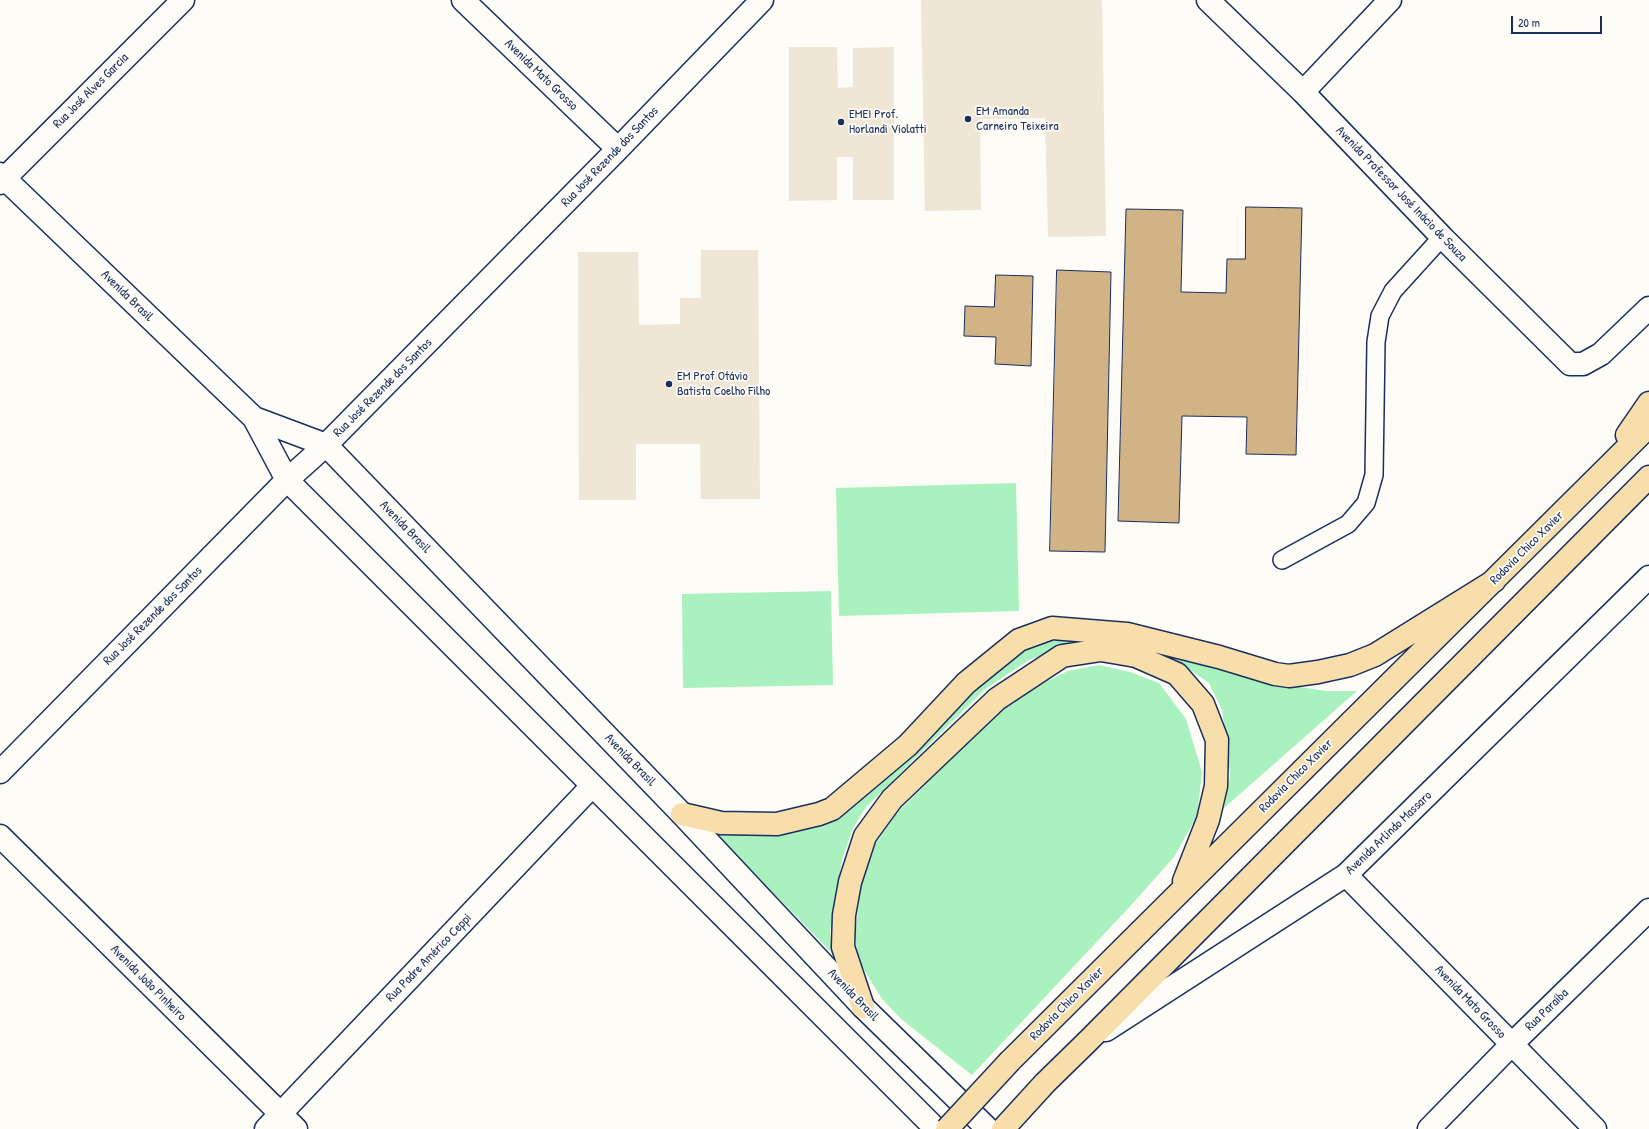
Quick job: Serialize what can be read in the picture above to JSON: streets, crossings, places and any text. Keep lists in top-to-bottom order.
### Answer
{
  "streets": {
    "highway": ["Rodovia Chico Xavier"],
    "street": [
      "Avenida Mato Grosso",
      "Rua José Alves Garcia",
      "Rua José Rezende dos Santos",
      "Avenida Professor José Inácio de Souza",
      "Avenida Brasil",
      "Avenida Arlindo Massaro",
      "Rua Padre Américo Ceppi",
      "Avenida João Pinheiro",
      "Rua Paraíba"
    ]
  },
  "crossings": [
    ["Avenida Mato Grosso", "Rua José Rezende dos Santos"],
    ["Avenida Mato Grosso", "Avenida Arlindo Massaro"],
    ["Avenida Mato Grosso", "Rua Paraíba"],
    ["Rua José Alves Garcia", "Avenida Brasil"],
    ["Rua José Rezende dos Santos", "Avenida Brasil"],
    ["Avenida Brasil", "Rua Padre Américo Ceppi"],
    ["Rua Padre Américo Ceppi", "Avenida João Pinheiro"]
  ],
  "places": ["EM Amanda Carneiro Teixeira", "EMEI Prof. Horlandi Violatti", "EM Prof Otávio Batista Coelho Filho"],
  "scale_bar": "20 m"
}
